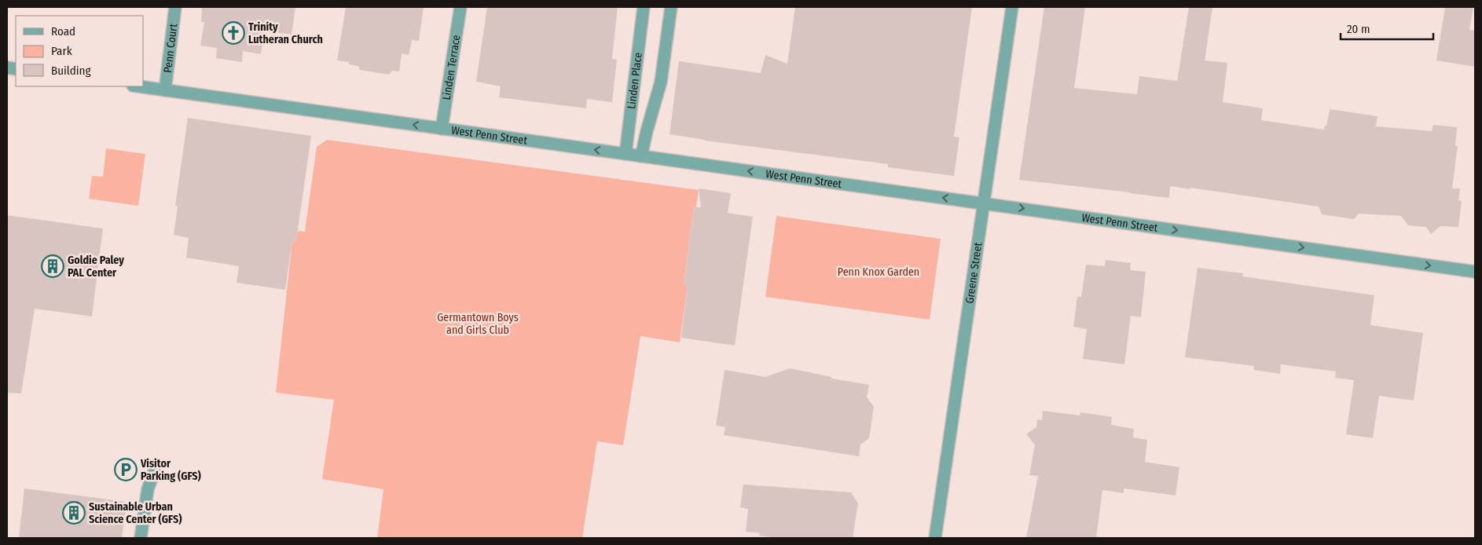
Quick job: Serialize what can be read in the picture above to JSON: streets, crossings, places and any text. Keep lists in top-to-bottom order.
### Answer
{
  "streets": {
    "street": [
      "Penn Court",
      "Linden Terrace",
      "Linden Place",
      "West Penn Street",
      "Greene Street"
    ]
  },
  "crossings": [
    ["Penn Court", "West Penn Street"],
    ["Linden Terrace", "West Penn Street"],
    ["Linden Place", "West Penn Street"],
    ["West Penn Street", "Greene Street"]
  ],
  "parks": ["Penn Knox Garden", "Germantown Boys and Girls Club"],
  "places": {
    "church": ["Trinity Lutheran Church"],
    "building": ["Goldie Paley PAL Center", "Sustainable Urban Science Center (GFS)"],
    "parking": ["Visitor Parking (GFS)"]
  },
  "legend": ["Road", "Park", "Building"],
  "scale_bar": "20 m"
}
